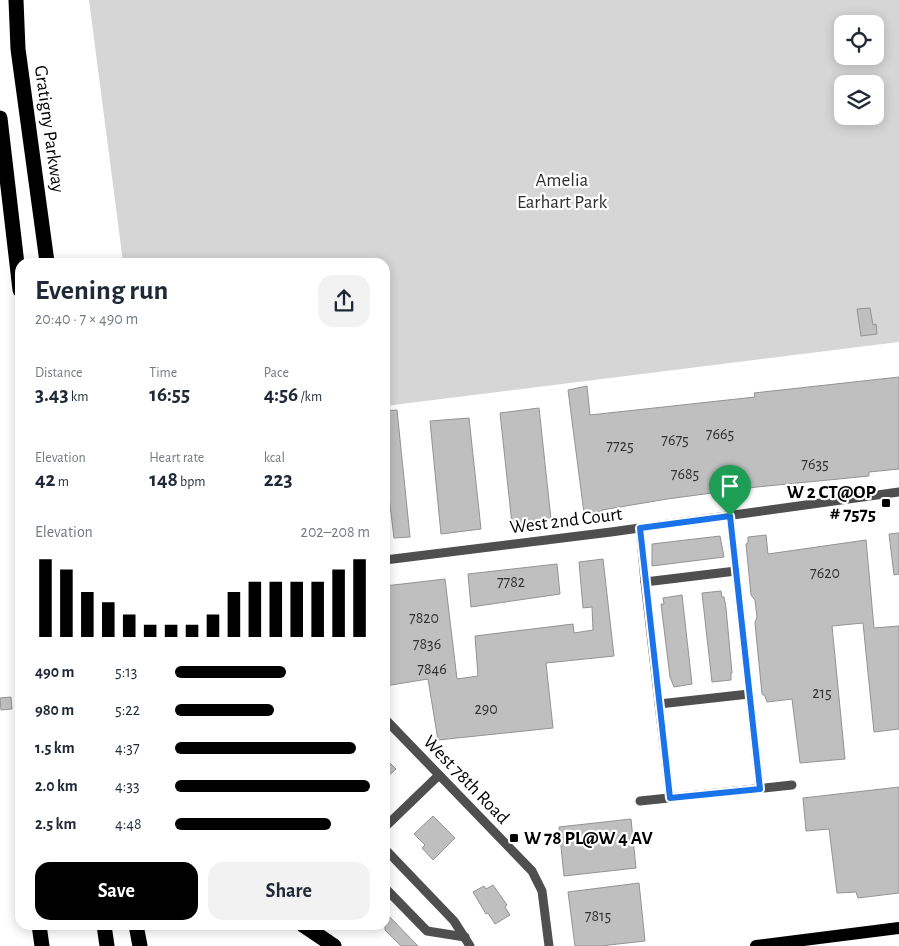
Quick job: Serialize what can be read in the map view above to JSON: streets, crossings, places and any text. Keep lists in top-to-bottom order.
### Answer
{
  "streets": {
    "highway": ["Gratigny Parkway"],
    "street": ["West 2nd Court", "West 78th Road"]
  },
  "parks": ["Amelia Earhart Park"],
  "places": {
    "transit": ["W 2 CT@OP # 7575", "W 78 PL@W 4 AV"]
  },
  "house_numbers": [
    "7665",
    "7675",
    "7725",
    "7635",
    "7685",
    "7620",
    "7782",
    "7820",
    "7836",
    "7846",
    "215",
    "290",
    "7815"
  ],
  "page": {
    "heading": ["Evening run", "20:40 · 7 × 490 m"],
    "stats": [
      ["Distance", "3.43 km"],
      ["Time", "16:55"],
      ["Pace", "4:56 /km"],
      ["Elevation", "42 m"],
      ["Heart rate", "148 bpm"],
      ["kcal", "223"]
    ],
    "chart": ["Elevation", "202–208 m"],
    "list": [
      {
        "name": "490 m",
        "note": "5:13"
      },
      {
        "name": "980 m",
        "note": "5:22"
      },
      {
        "name": "1.5 km",
        "note": "4:37"
      },
      {
        "name": "2.0 km",
        "note": "4:33"
      },
      {
        "name": "2.5 km",
        "note": "4:48"
      }
    ],
    "buttons": ["Save", "Share"]
  }
}
